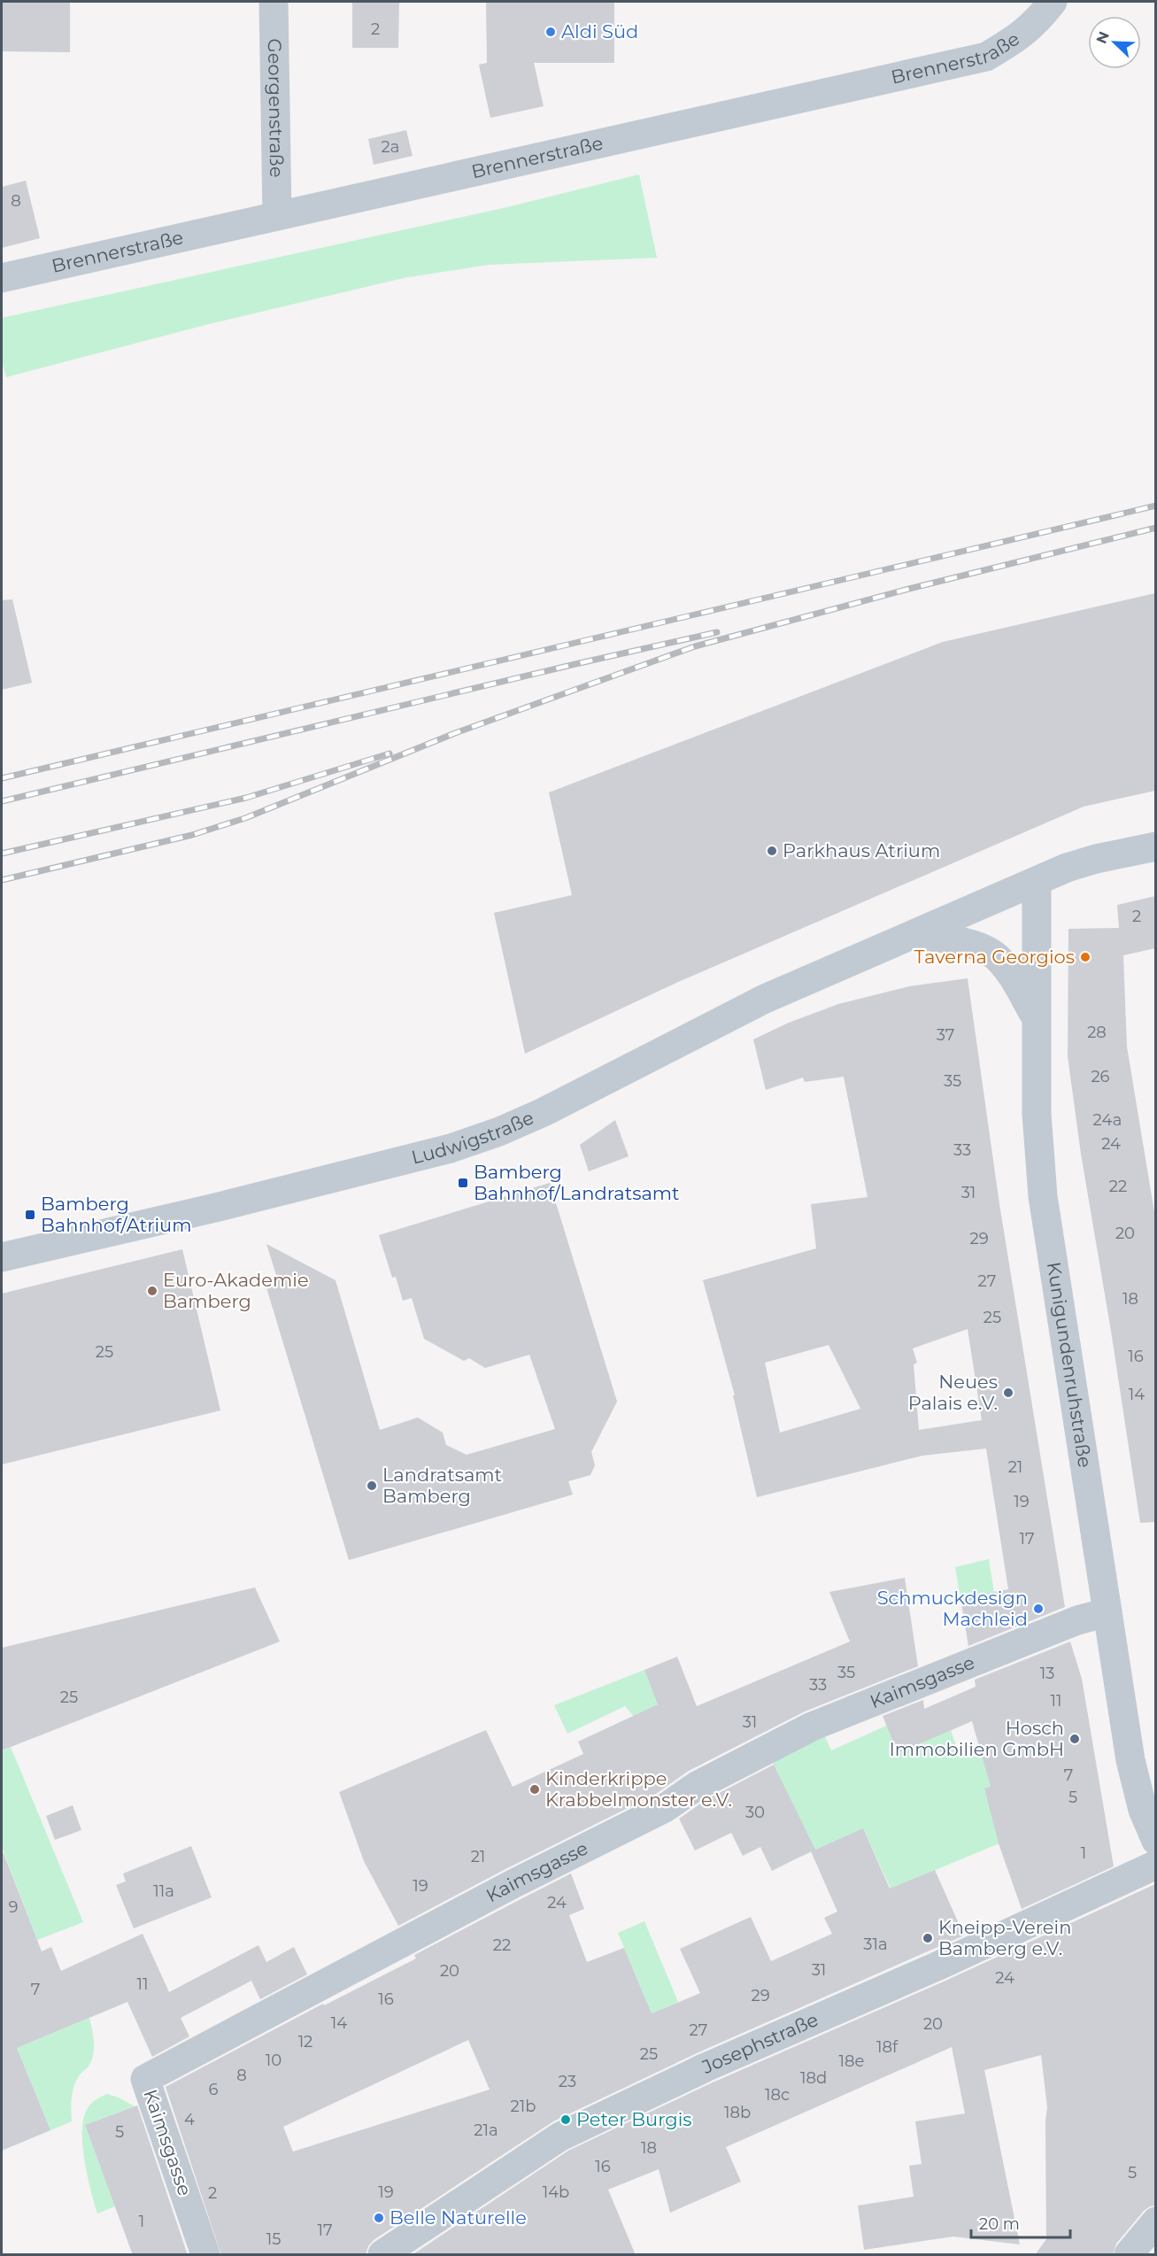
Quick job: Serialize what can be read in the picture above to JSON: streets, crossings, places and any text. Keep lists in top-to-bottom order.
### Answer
{
  "streets": {
    "street": [
      "Brennerstraße",
      "Georgenstraße",
      "Ludwigstraße",
      "Kunigundenruhstraße",
      "Kaimsgasse",
      "Josephstraße"
    ]
  },
  "crossings": [
    ["Brennerstraße", "Georgenstraße"],
    ["Ludwigstraße", "Kunigundenruhstraße"],
    ["Kunigundenruhstraße", "Kaimsgasse"]
  ],
  "places": {
    "other": [
      "Aldi Süd",
      "Parkhaus Atrium",
      "Taverna Georgios",
      "Euro-Akademie Bamberg",
      "Neues Palais e.V.",
      "Landratsamt Bamberg",
      "Schmuckdesign Machleid",
      "Hosch Immobilien GmbH",
      "Kinderkrippe Krabbelmonster e.V.",
      "Kneipp-Verein Bamberg e.V.",
      "Peter Burgis",
      "Belle Naturelle"
    ],
    "transit": ["Bamberg Bahnhof/Landratsamt", "Bamberg Bahnhof/Atrium"]
  },
  "house_numbers": [
    "2",
    "2a",
    "8",
    "2",
    "28",
    "37",
    "26",
    "35",
    "24a",
    "24",
    "33",
    "22",
    "31",
    "20",
    "29",
    "27",
    "18",
    "25",
    "25",
    "16",
    "14",
    "21",
    "19",
    "17",
    "35",
    "13",
    "33",
    "25",
    "11",
    "31",
    "7",
    "5",
    "30",
    "1",
    "21",
    "19",
    "11a",
    "24",
    "9",
    "31a",
    "22",
    "31",
    "20",
    "24",
    "11",
    "7",
    "29",
    "16",
    "14",
    "20",
    "27",
    "12",
    "18f",
    "25",
    "10",
    "18e",
    "8",
    "18d",
    "23",
    "6",
    "18c",
    "21b",
    "18b",
    "4",
    "21a",
    "5",
    "18",
    "16",
    "5",
    "19",
    "14b",
    "2",
    "1",
    "17",
    "15"
  ],
  "scale_bar": "20 m",
  "north": "top left"
}
